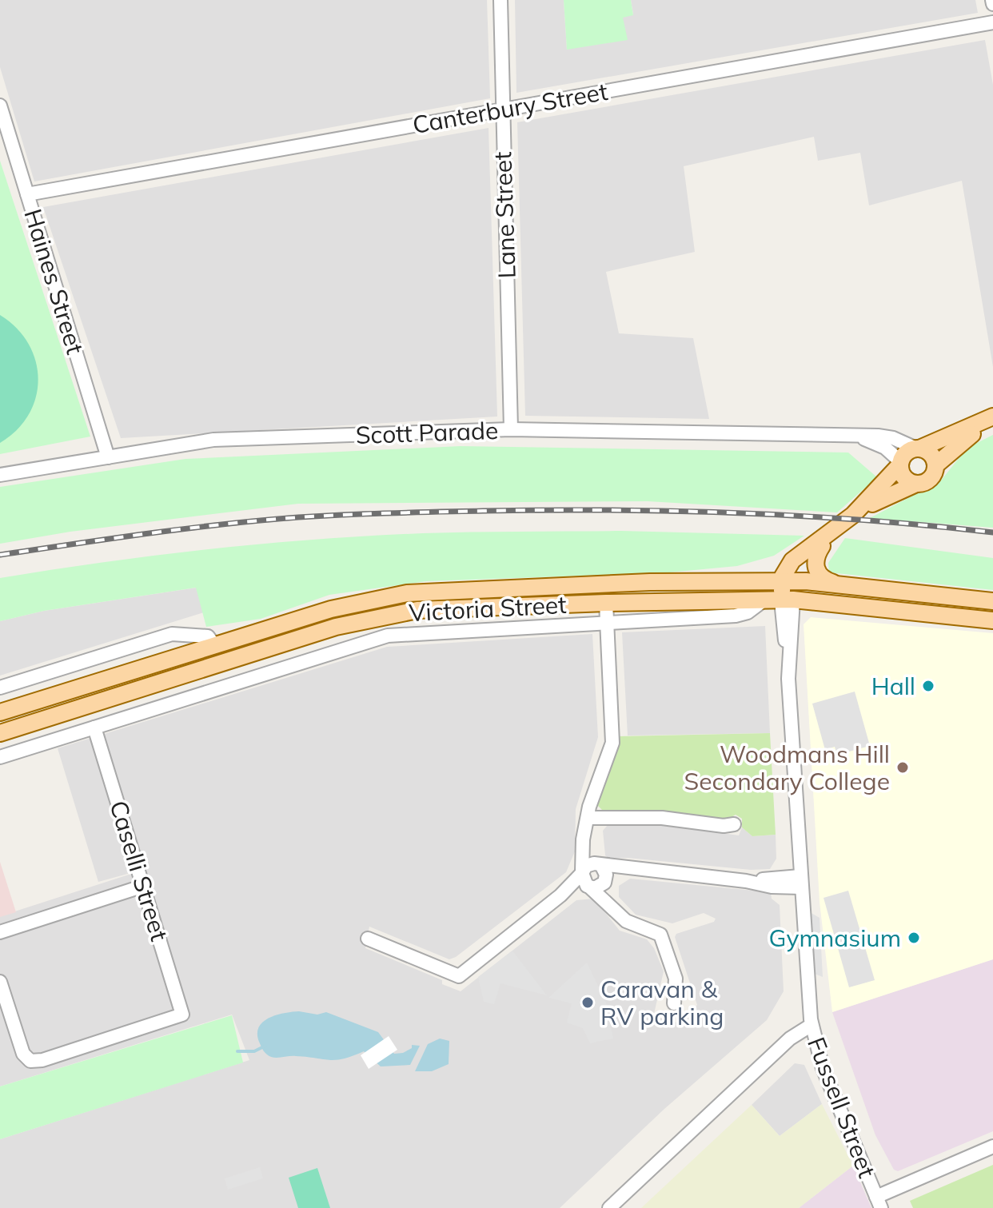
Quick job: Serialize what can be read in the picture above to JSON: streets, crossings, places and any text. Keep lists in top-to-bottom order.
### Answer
{
  "streets": {
    "main road": ["Victoria Street"],
    "street": [
      "Canterbury Street",
      "Lane Street",
      "Haines Street",
      "Scott Parade",
      "Caselli Street",
      "Fussell Street"
    ]
  },
  "crossings": [
    ["Canterbury Street", "Lane Street"],
    ["Canterbury Street", "Haines Street"],
    ["Lane Street", "Scott Parade"],
    ["Haines Street", "Scott Parade"],
    ["Victoria Street", "Fussell Street"]
  ],
  "places": [
    "Hall",
    "Woodmans Hill Secondary College",
    "Gymnasium",
    "Caravan & RV parking"
  ]
}
